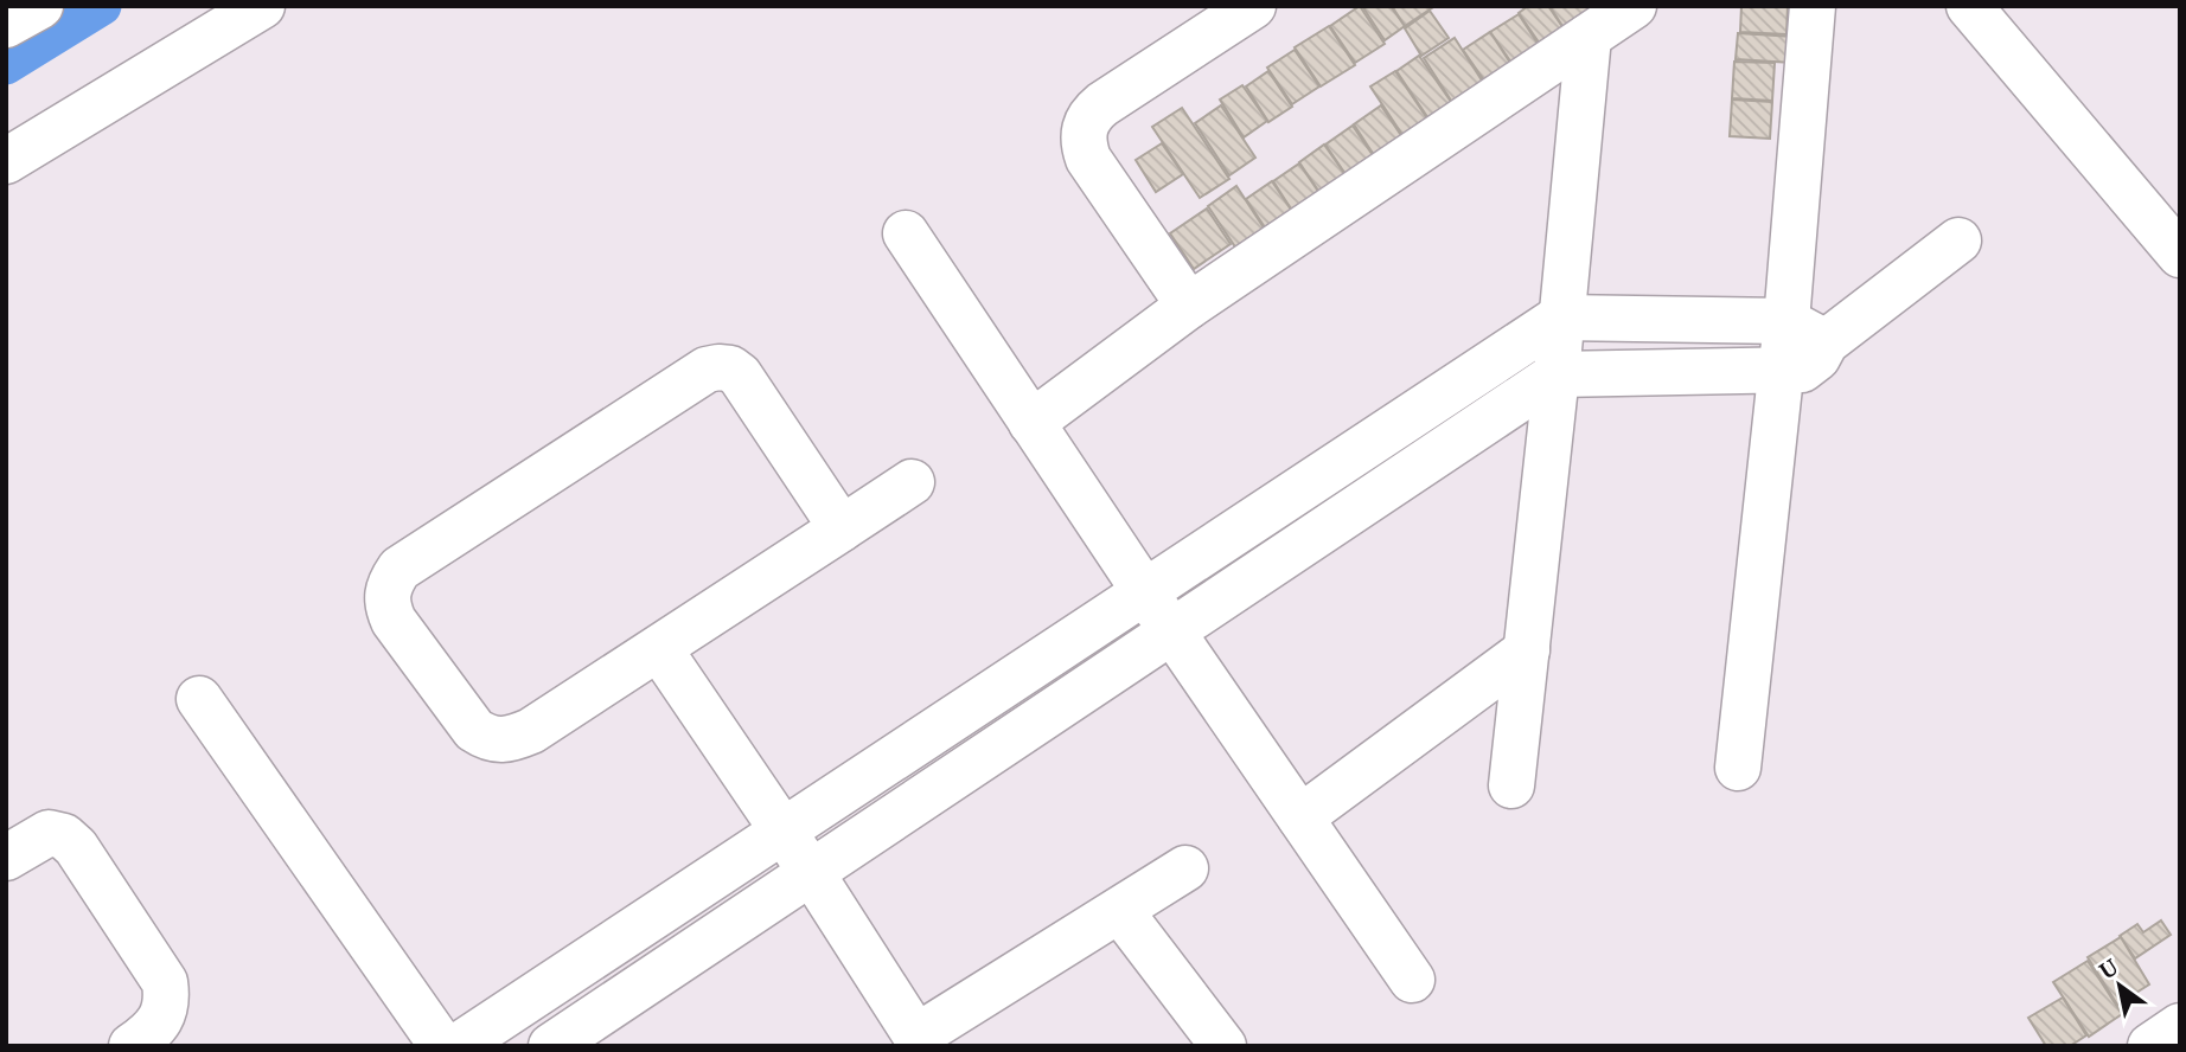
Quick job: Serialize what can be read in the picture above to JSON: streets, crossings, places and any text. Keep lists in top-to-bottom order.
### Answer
{
  "north": "top left"
}
